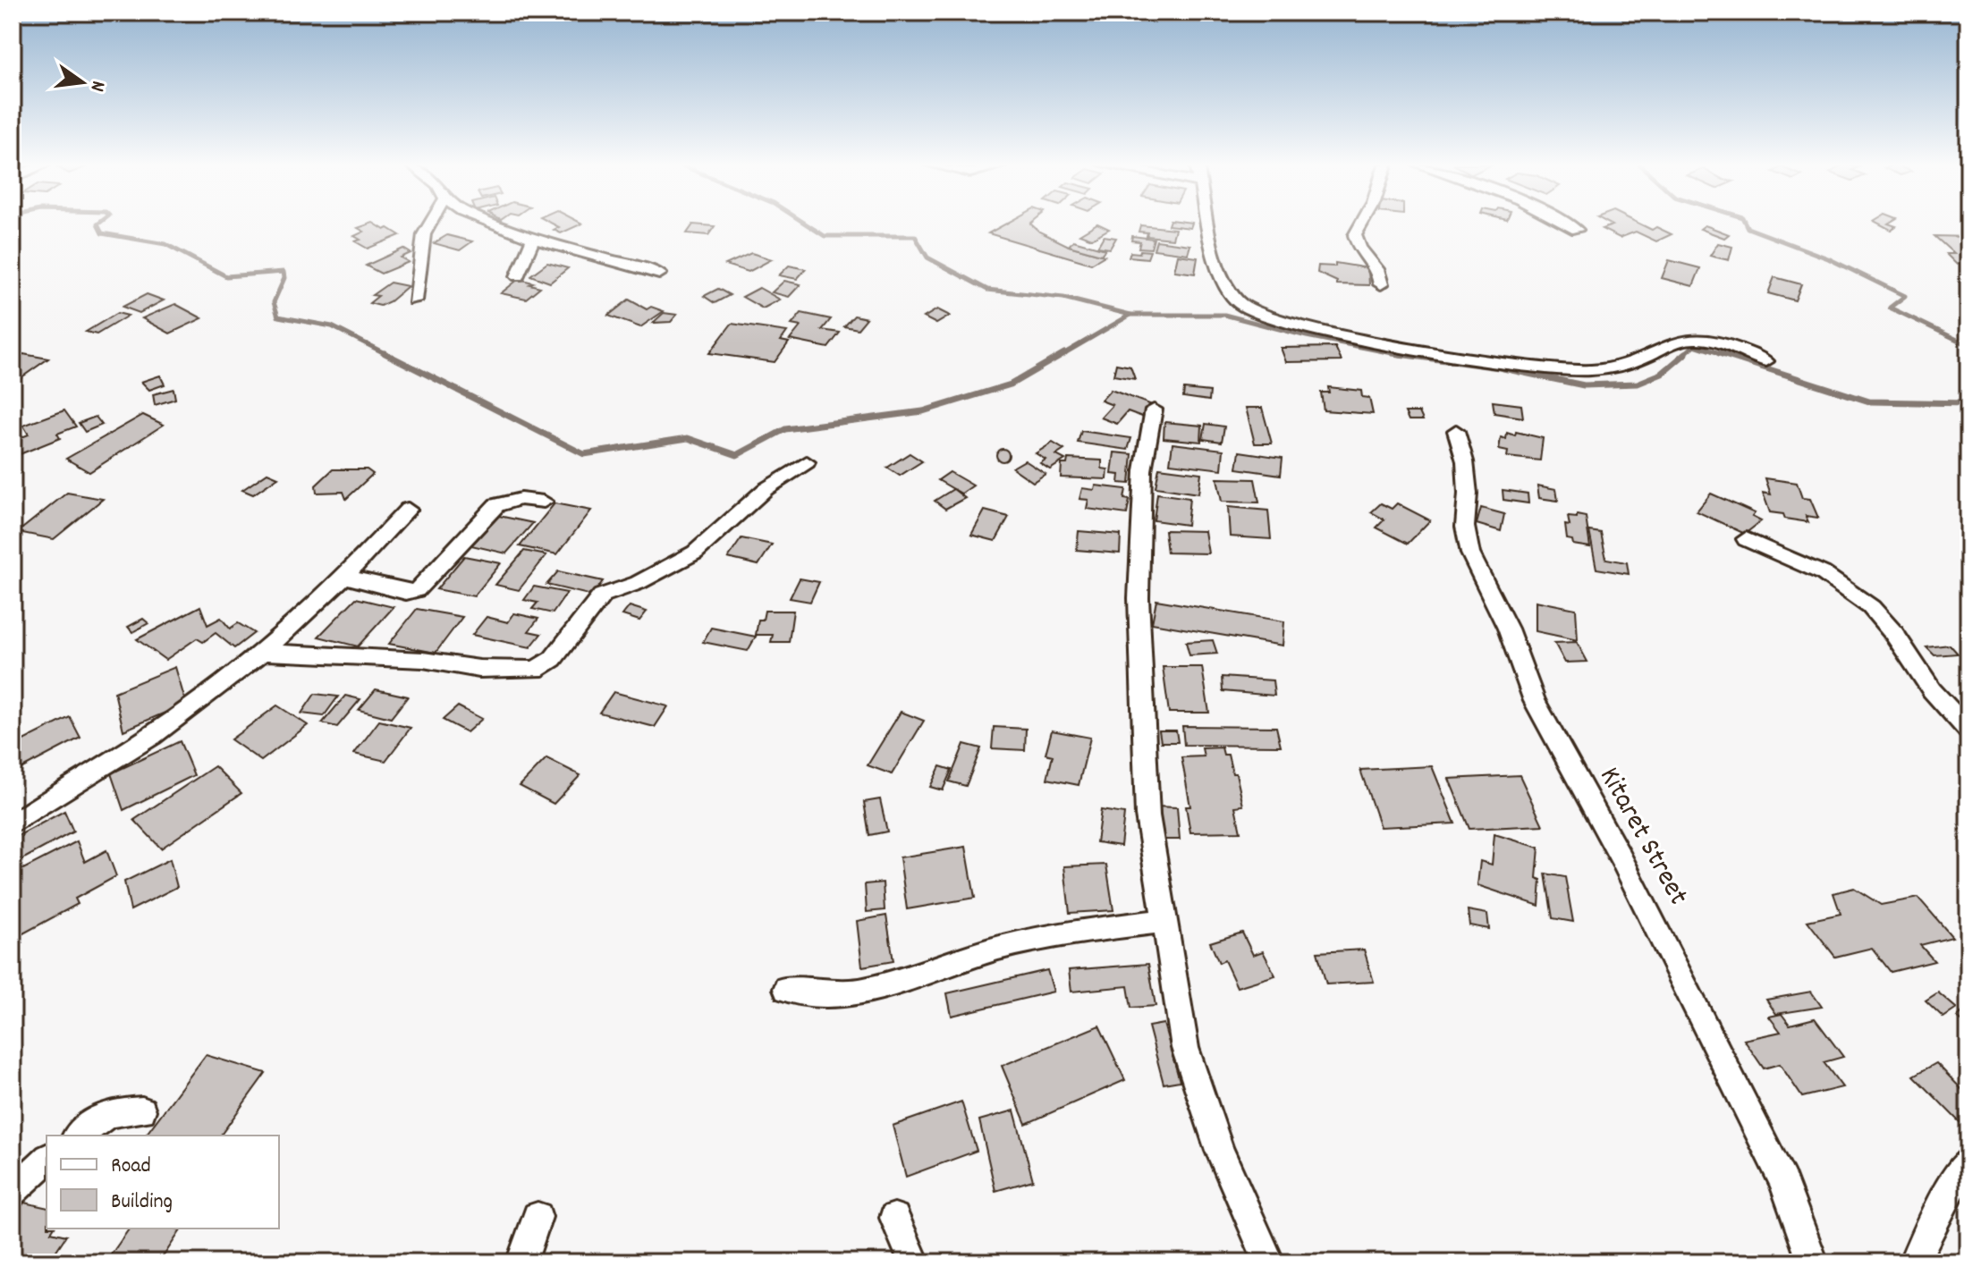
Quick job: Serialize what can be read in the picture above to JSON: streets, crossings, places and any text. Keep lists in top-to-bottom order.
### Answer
{
  "streets": {
    "street": ["Kitaret Street"]
  },
  "legend": ["Road", "Building"],
  "north": "right"
}
